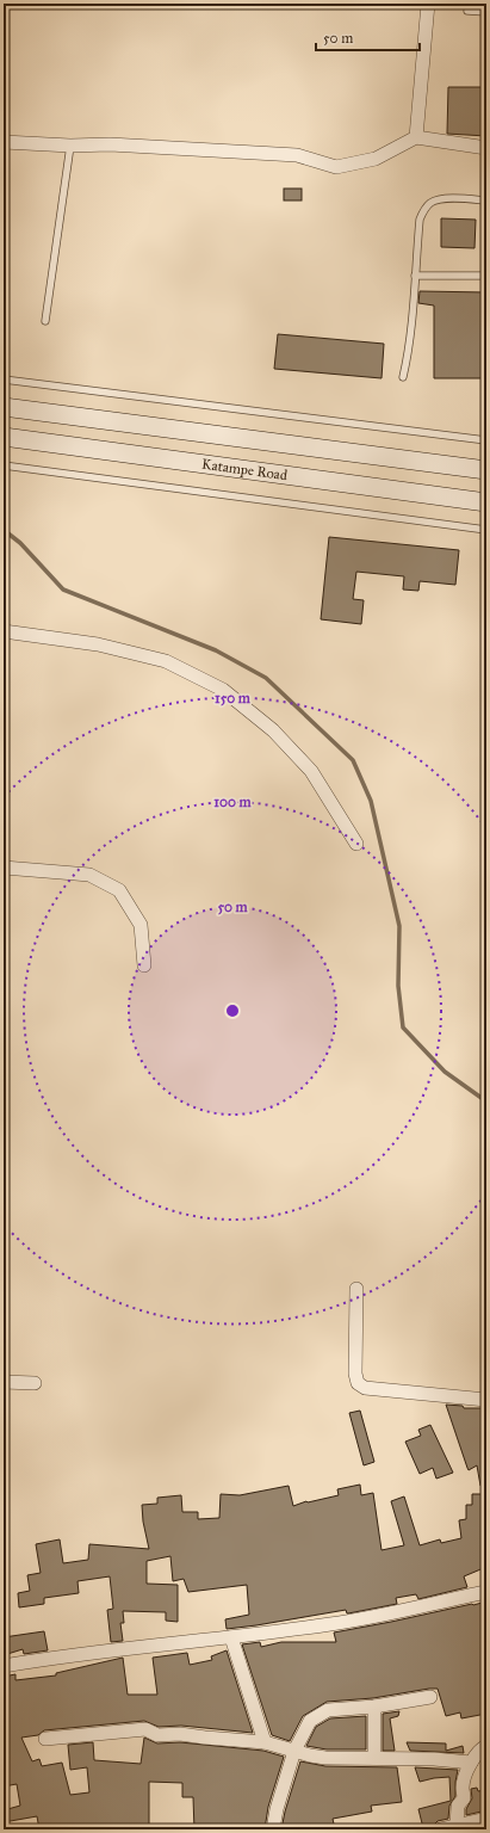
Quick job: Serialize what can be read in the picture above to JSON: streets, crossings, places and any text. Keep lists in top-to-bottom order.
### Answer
{
  "streets": {
    "main road": ["Katampe Road"]
  },
  "scale_bar": "50 m",
  "rings": ["150 m", "100 m", "50 m"]
}
